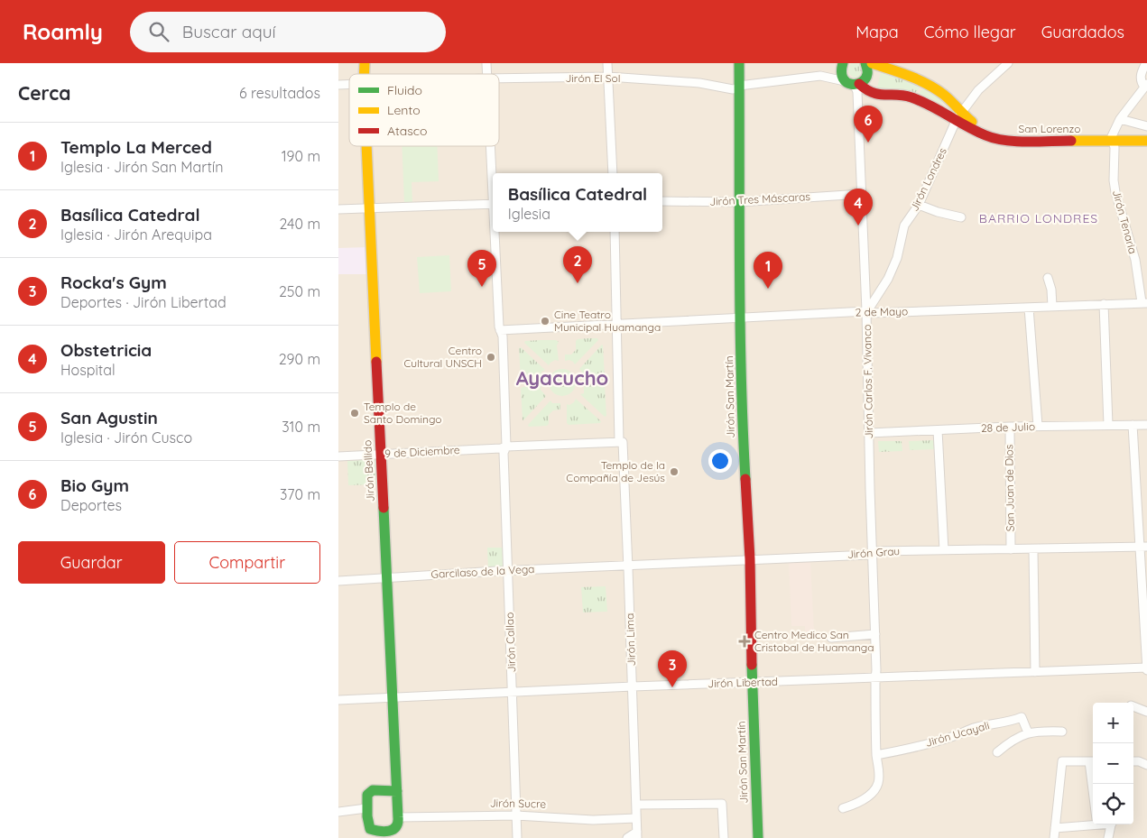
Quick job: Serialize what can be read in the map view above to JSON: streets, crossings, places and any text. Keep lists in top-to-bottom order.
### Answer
{
  "streets": {
    "street": [
      "Jirón El Sol",
      "San Lorenzo",
      "Jirón Londres",
      "Jirón Tres Máscaras",
      "Jirón Tenaria",
      "2 de Mayo",
      "Jirón Carlos F. Vivanco",
      "Jirón San Martín",
      "28 de Julio",
      "9 de Diciembre",
      "Jirón Bellido",
      "San Juan de Dios",
      "Jirón Grau",
      "Garcilaso de la Vega",
      "Jirón Lima",
      "Jirón Callao",
      "Jirón Libertad",
      "Jirón Ucayali",
      "Jirón Sucre"
    ]
  },
  "crossings": [
    ["Jirón El Sol", "San Lorenzo"],
    ["Jirón El Sol", "Jirón Carlos F. Vivanco"],
    ["Jirón El Sol", "Jirón San Martín"],
    ["San Lorenzo", "Jirón Londres"],
    ["San Lorenzo", "Jirón Tenaria"],
    ["San Lorenzo", "Jirón Carlos F. Vivanco"],
    ["Jirón Londres", "2 de Mayo"],
    ["Jirón Londres", "Jirón Carlos F. Vivanco"],
    ["Jirón Tres Máscaras", "Jirón Carlos F. Vivanco"],
    ["Jirón Tres Máscaras", "Jirón San Martín"],
    ["Jirón Tenaria", "2 de Mayo"],
    ["2 de Mayo", "Jirón Carlos F. Vivanco"],
    ["2 de Mayo", "Jirón San Martín"],
    ["2 de Mayo", "Jirón Lima"],
    ["2 de Mayo", "Jirón Callao"],
    ["Jirón Carlos F. Vivanco", "28 de Julio"],
    ["Jirón Carlos F. Vivanco", "Jirón Grau"],
    ["Jirón Carlos F. Vivanco", "Jirón Libertad"],
    ["Jirón San Martín", "Jirón Grau"],
    ["Jirón San Martín", "Jirón Libertad"],
    ["28 de Julio", "San Juan de Dios"],
    ["9 de Diciembre", "Jirón Bellido"],
    ["9 de Diciembre", "Jirón Lima"],
    ["9 de Diciembre", "Jirón Callao"],
    ["Jirón Bellido", "Garcilaso de la Vega"],
    ["Jirón Bellido", "Jirón Libertad"],
    ["Jirón Bellido", "Jirón Sucre"],
    ["San Juan de Dios", "Jirón Grau"],
    ["Jirón Grau", "Garcilaso de la Vega"],
    ["Jirón Grau", "Jirón Lima"],
    ["Garcilaso de la Vega", "Jirón Lima"],
    ["Garcilaso de la Vega", "Jirón Callao"],
    ["Jirón Lima", "Jirón Libertad"],
    ["Jirón Lima", "Jirón Sucre"],
    ["Jirón Callao", "Jirón Libertad"],
    ["Jirón Callao", "Jirón Sucre"]
  ],
  "districts": ["BARRIO LONDRES", "Ayacucho"],
  "places": {
    "other": [
      "Cine Teatro Municipal Huamanga",
      "Centro Cultural UNSCH",
      "Templo de Santo Domingo",
      "Templo de la Compañía de Jesús"
    ],
    "health": ["Centro Medico San Cristobal de Huamanga"]
  },
  "legend": ["Fluido", "Lento", "Atasco"],
  "page": {
    "header": "Roamly",
    "search": "Buscar aquí",
    "nav": ["Mapa", "Cómo llegar", "Guardados"],
    "heading": ["Cerca", "6 resultados"],
    "pins": [
      "6",
      "4",
      "2",
      "5",
      "1",
      "3"
    ],
    "list": [
      {
        "mark": "1",
        "name": "Templo La Merced",
        "note": "Iglesia · Jirón San Martín",
        "value": "190 m"
      },
      {
        "mark": "2",
        "name": "Basílica Catedral",
        "note": "Iglesia · Jirón Arequipa",
        "value": "240 m"
      },
      {
        "mark": "3",
        "name": "Rocka's Gym",
        "note": "Deportes · Jirón Libertad",
        "value": "250 m"
      },
      {
        "mark": "4",
        "name": "Obstetricia",
        "note": "Hospital",
        "value": "290 m"
      },
      {
        "mark": "5",
        "name": "San Agustin",
        "note": "Iglesia · Jirón Cusco",
        "value": "310 m"
      },
      {
        "mark": "6",
        "name": "Bio Gym",
        "note": "Deportes",
        "value": "370 m"
      }
    ],
    "popup": ["Basílica Catedral", "Iglesia"],
    "buttons": ["Guardar", "Compartir"],
    "map_buttons": ["+", "−"]
  }
}
